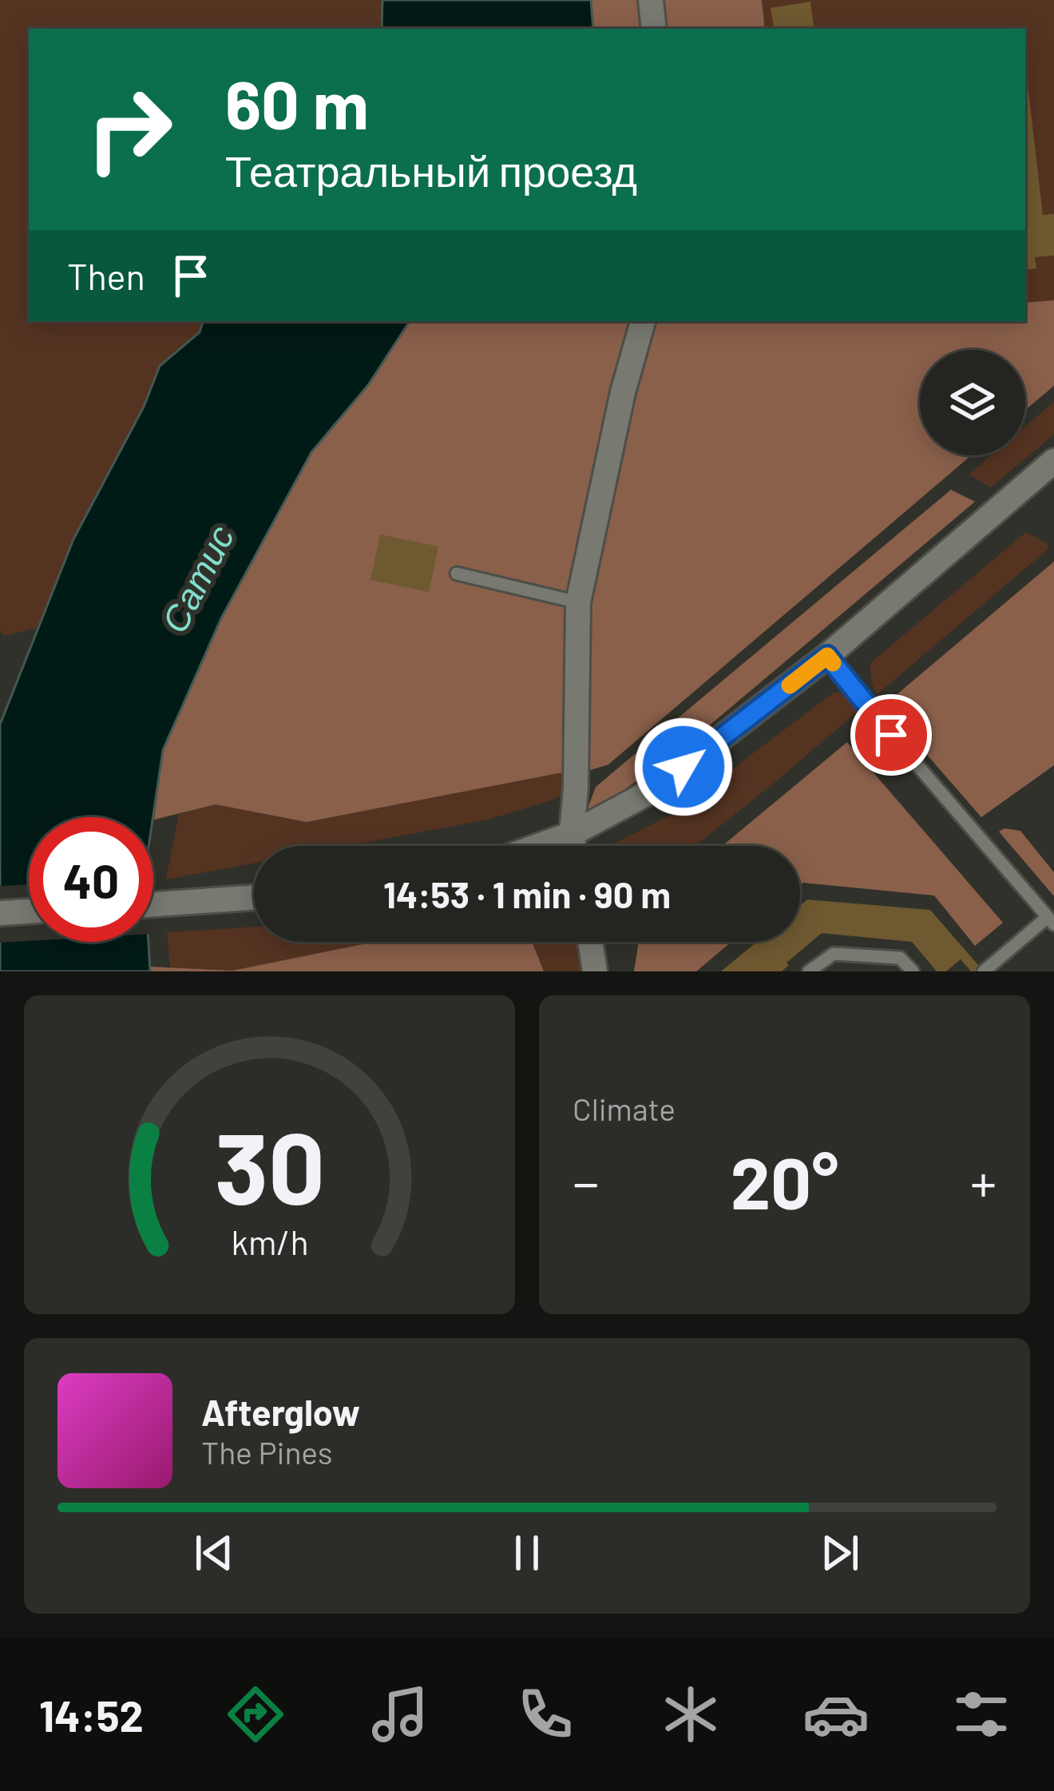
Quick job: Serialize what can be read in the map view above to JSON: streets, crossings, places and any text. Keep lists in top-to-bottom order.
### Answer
{
  "water": ["Сатис"],
  "page": {
    "turn": ["60 m", "Театральный проезд"],
    "then": "Then",
    "limit": "40",
    "trip": "14:53 · 1 min · 90 m",
    "tile": "Climate",
    "heat": ["−", "20°", "+"],
    "song": ["Afterglow", "The Pines"],
    "tabs": "14:52",
    "gauge": ["30", "km/h"]
  }
}
